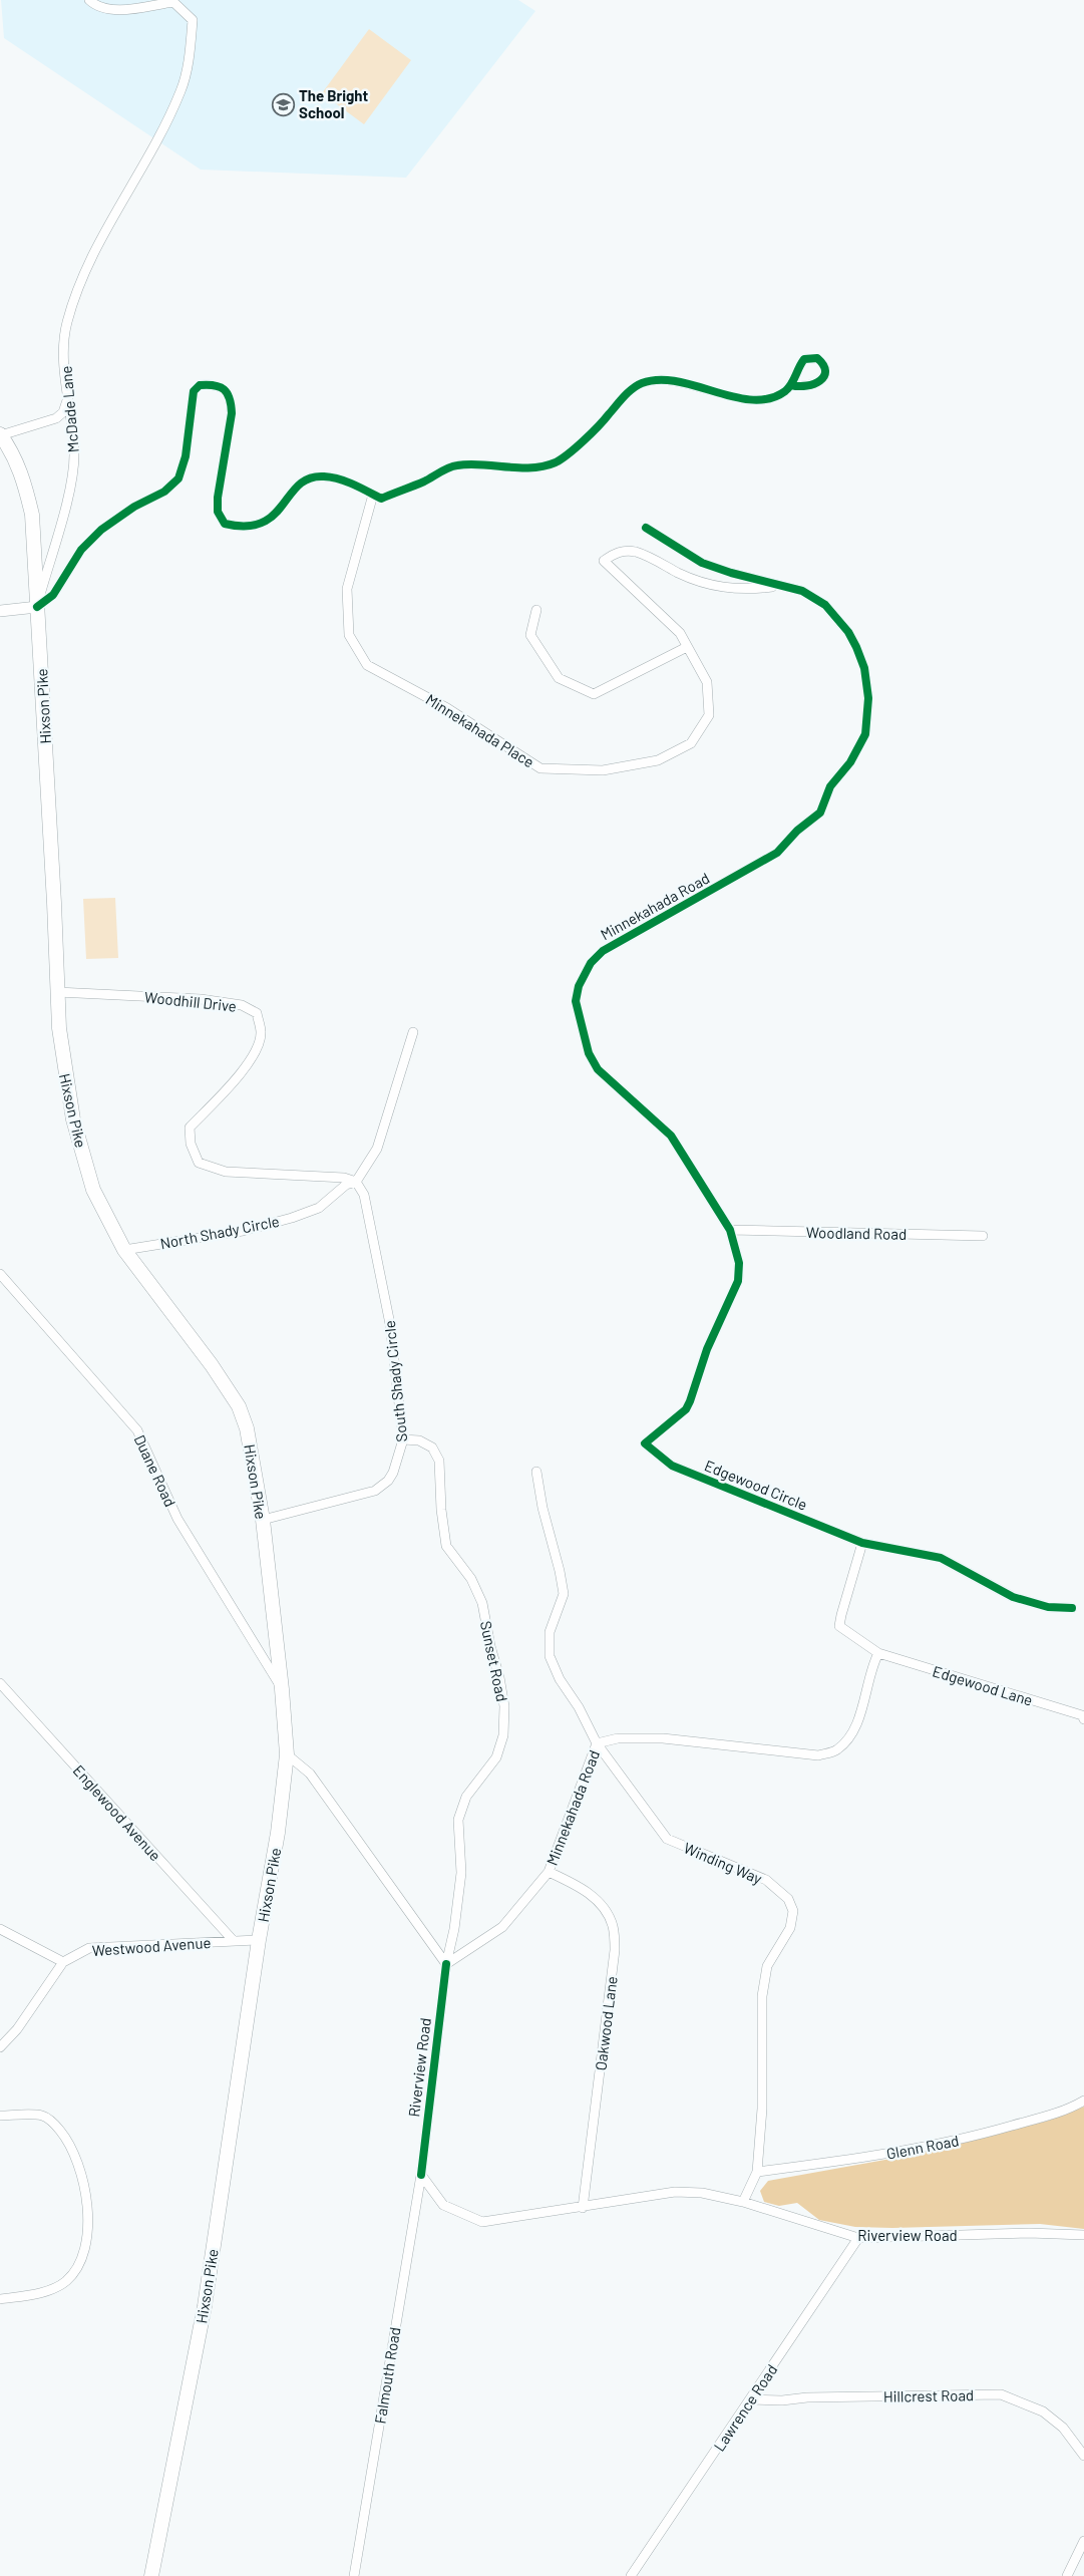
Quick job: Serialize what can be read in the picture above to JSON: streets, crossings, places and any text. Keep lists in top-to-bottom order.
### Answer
{
  "streets": {
    "main road": ["Hixson Pike"],
    "street": [
      "McDade Lane",
      "Minnekahada Place",
      "Minnekahada Road",
      "Woodhill Drive",
      "North Shady Circle",
      "Woodland Road",
      "South Shady Circle",
      "Duane Road",
      "Edgewood Circle",
      "Sunset Road",
      "Edgewood Lane",
      "Englewood Avenue",
      "Winding Way",
      "Westwood Avenue",
      "Oakwood Lane",
      "Riverview Road",
      "Glenn Road",
      "Falmouth Road",
      "Hillcrest Road",
      "Lawrence Road"
    ]
  },
  "crossings": [
    ["McDade Lane", "Hixson Pike"],
    ["Hixson Pike", "Woodhill Drive"],
    ["Hixson Pike", "North Shady Circle"],
    ["Hixson Pike", "South Shady Circle"],
    ["Hixson Pike", "Duane Road"],
    ["Hixson Pike", "Westwood Avenue"],
    ["Minnekahada Place", "Minnekahada Road"],
    ["Minnekahada Road", "Woodland Road"],
    ["Minnekahada Road", "Edgewood Circle"],
    ["Minnekahada Road", "Sunset Road"],
    ["Minnekahada Road", "Winding Way"],
    ["Minnekahada Road", "Oakwood Lane"],
    ["Minnekahada Road", "Riverview Road"],
    ["Woodhill Drive", "North Shady Circle"],
    ["Woodhill Drive", "South Shady Circle"],
    ["North Shady Circle", "South Shady Circle"],
    ["South Shady Circle", "Sunset Road"],
    ["Sunset Road", "Riverview Road"],
    ["Englewood Avenue", "Westwood Avenue"],
    ["Winding Way", "Riverview Road"],
    ["Winding Way", "Glenn Road"],
    ["Oakwood Lane", "Riverview Road"],
    ["Riverview Road", "Falmouth Road"],
    ["Riverview Road", "Lawrence Road"],
    ["Hillcrest Road", "Lawrence Road"]
  ],
  "places": {
    "school or university": ["The Bright School"]
  }
}
